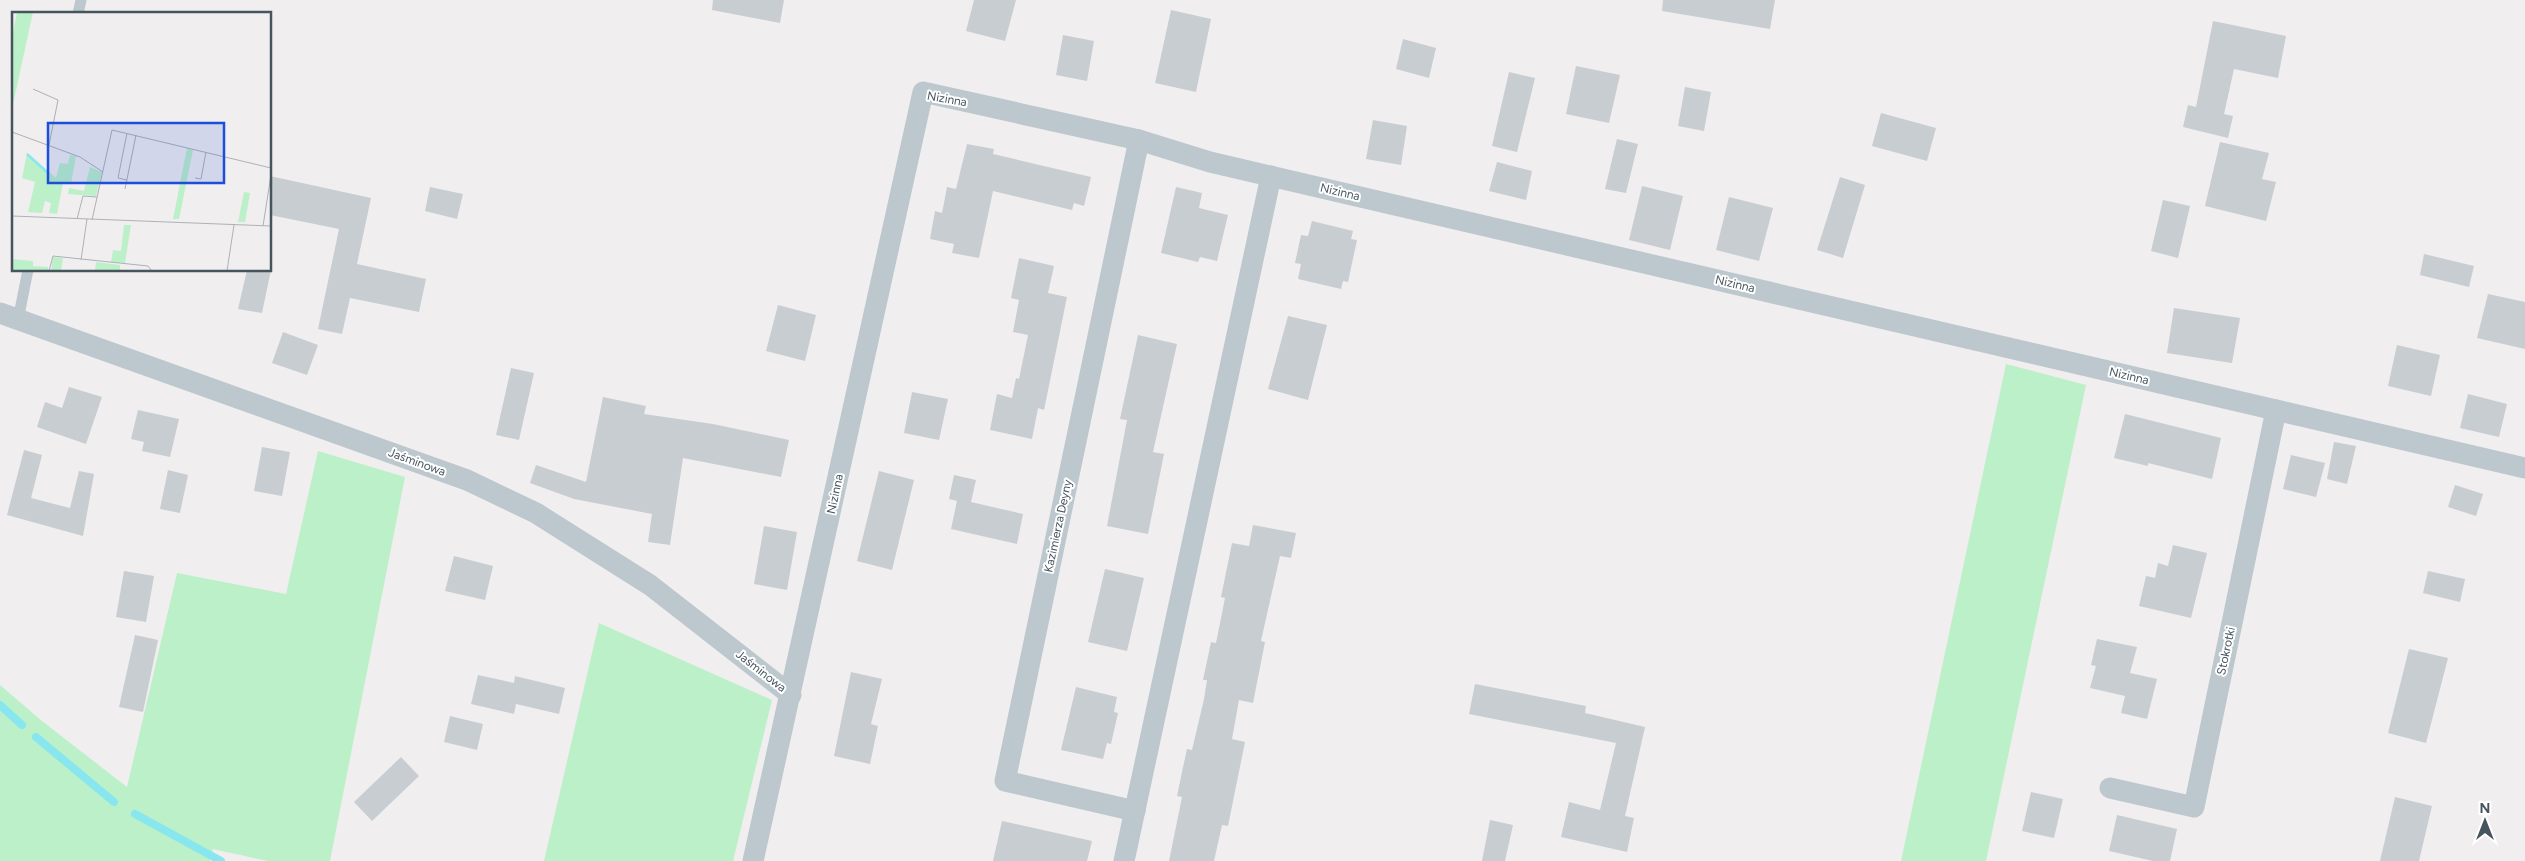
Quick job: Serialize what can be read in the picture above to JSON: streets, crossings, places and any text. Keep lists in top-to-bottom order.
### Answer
{
  "streets": {
    "street": [
      "Nizinna",
      "Jaśminowa",
      "Kazimierza Deyny",
      "Stokrotki"
    ]
  },
  "crossings": [
    ["Nizinna", "Jaśminowa"],
    ["Nizinna", "Kazimierza Deyny"],
    ["Nizinna", "Stokrotki"]
  ],
  "north": "top"
}
